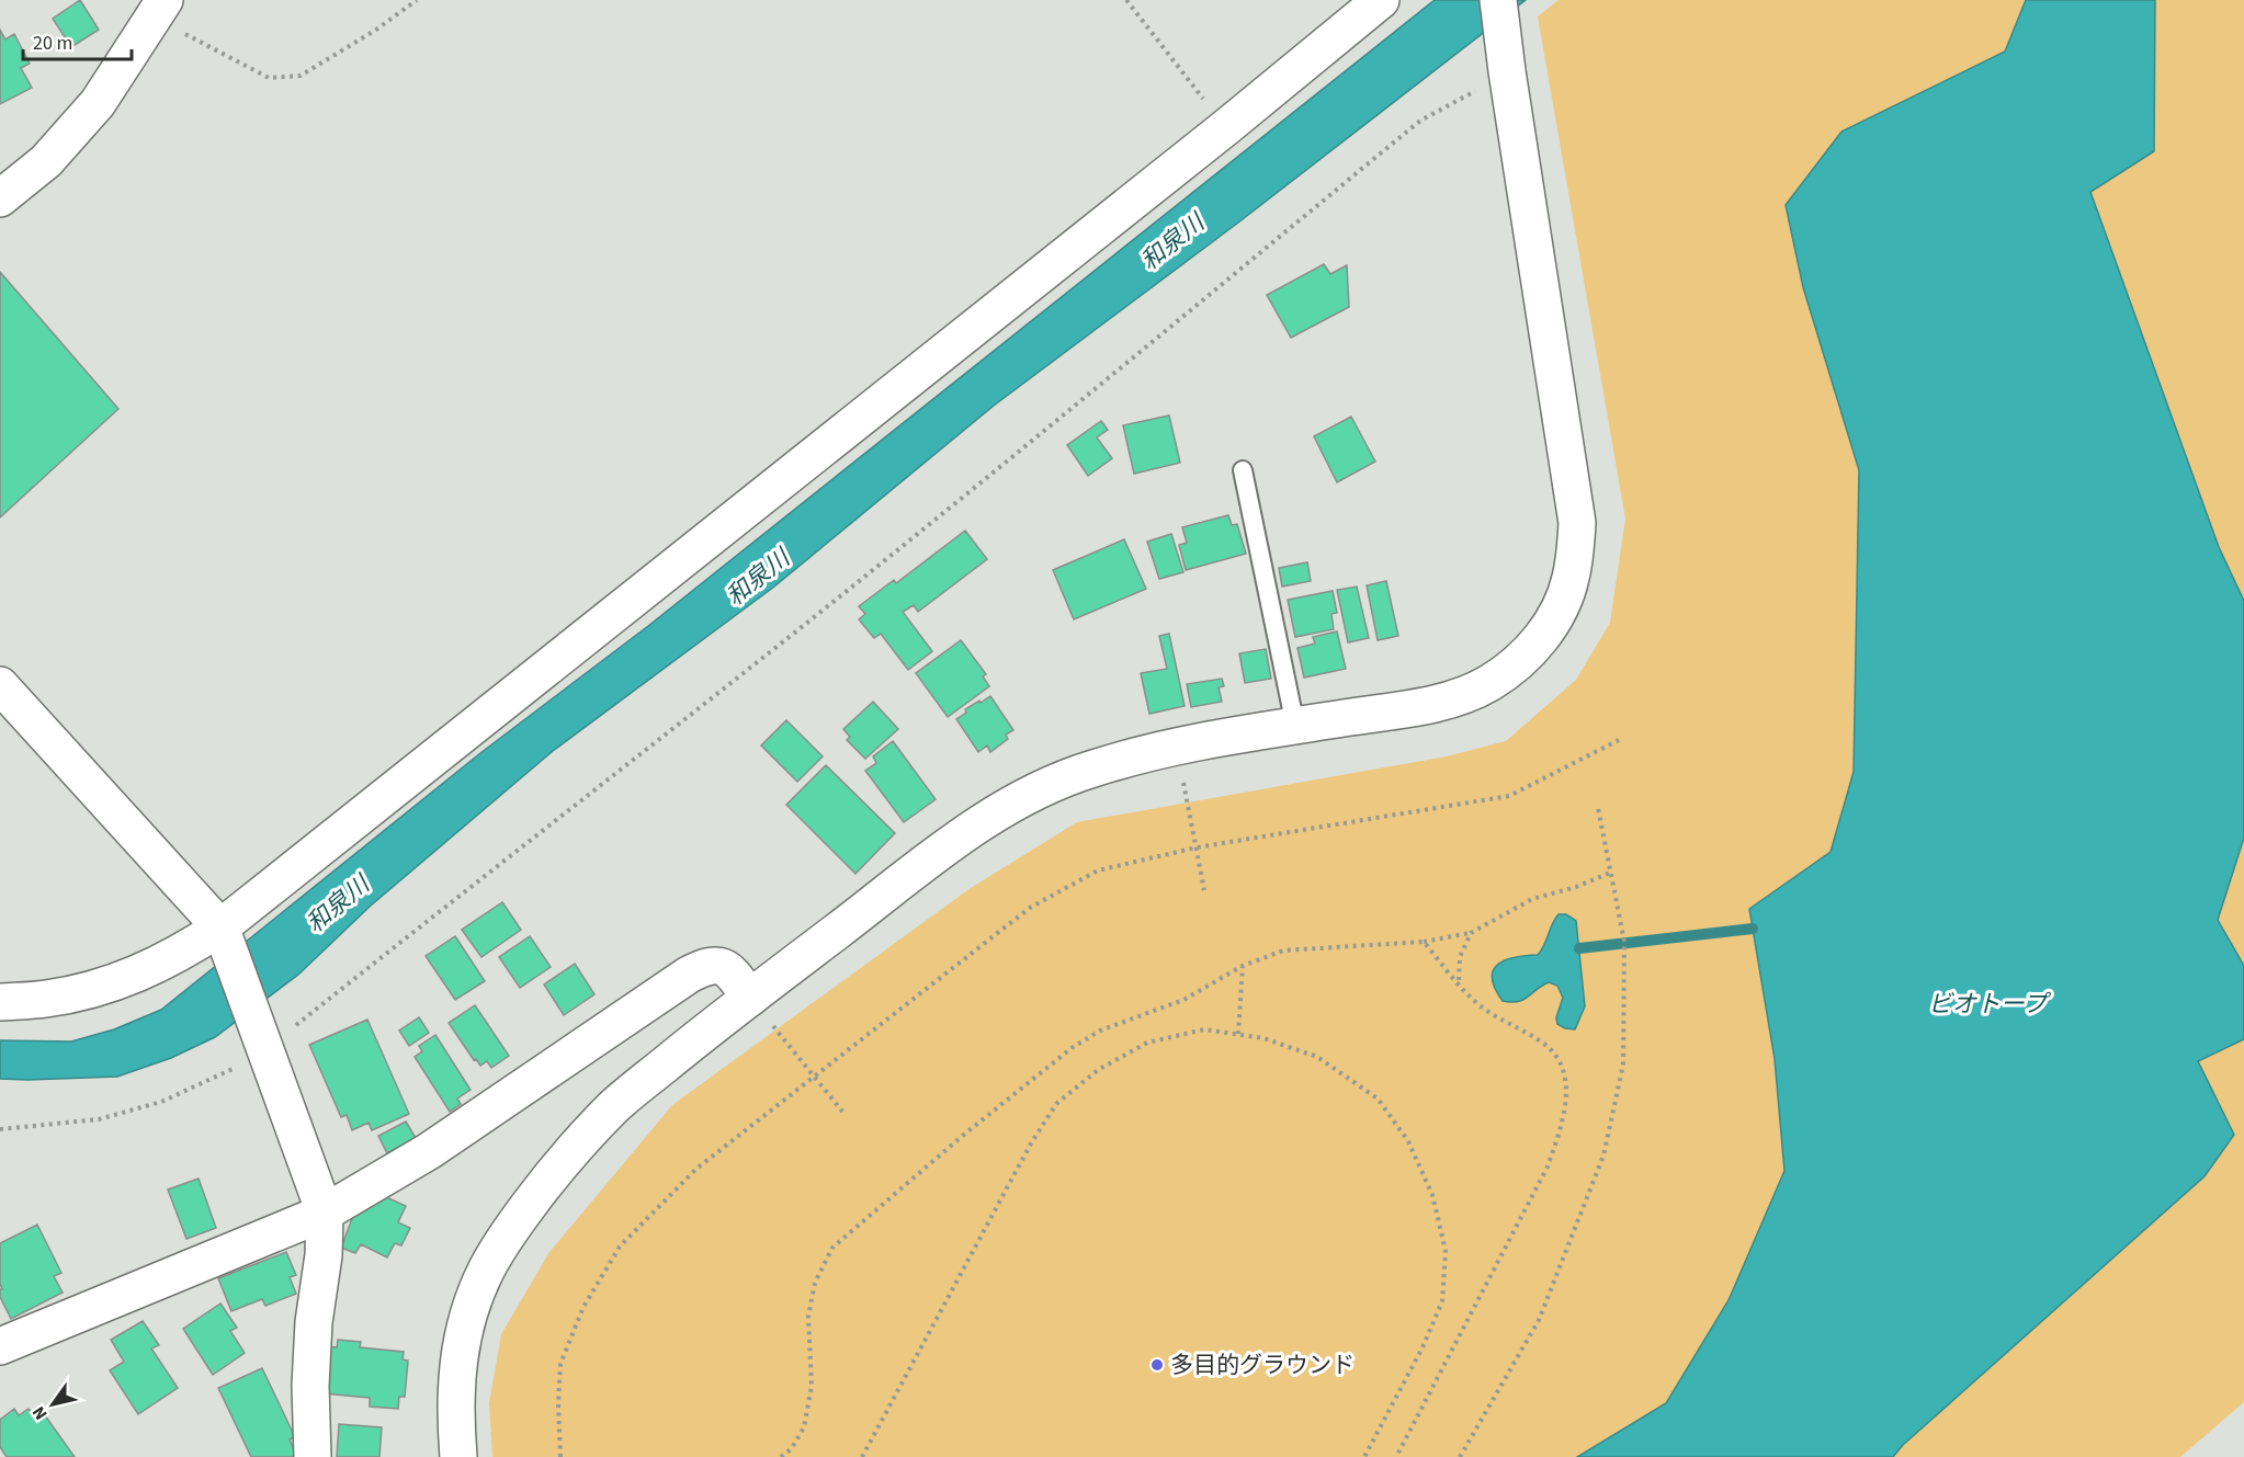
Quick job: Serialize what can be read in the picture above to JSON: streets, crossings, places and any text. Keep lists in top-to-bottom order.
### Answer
{
  "water": ["和泉川", "ビオトープ"],
  "places": ["多目的グラウンド"],
  "scale_bar": "20 m",
  "north": "bottom left"
}
